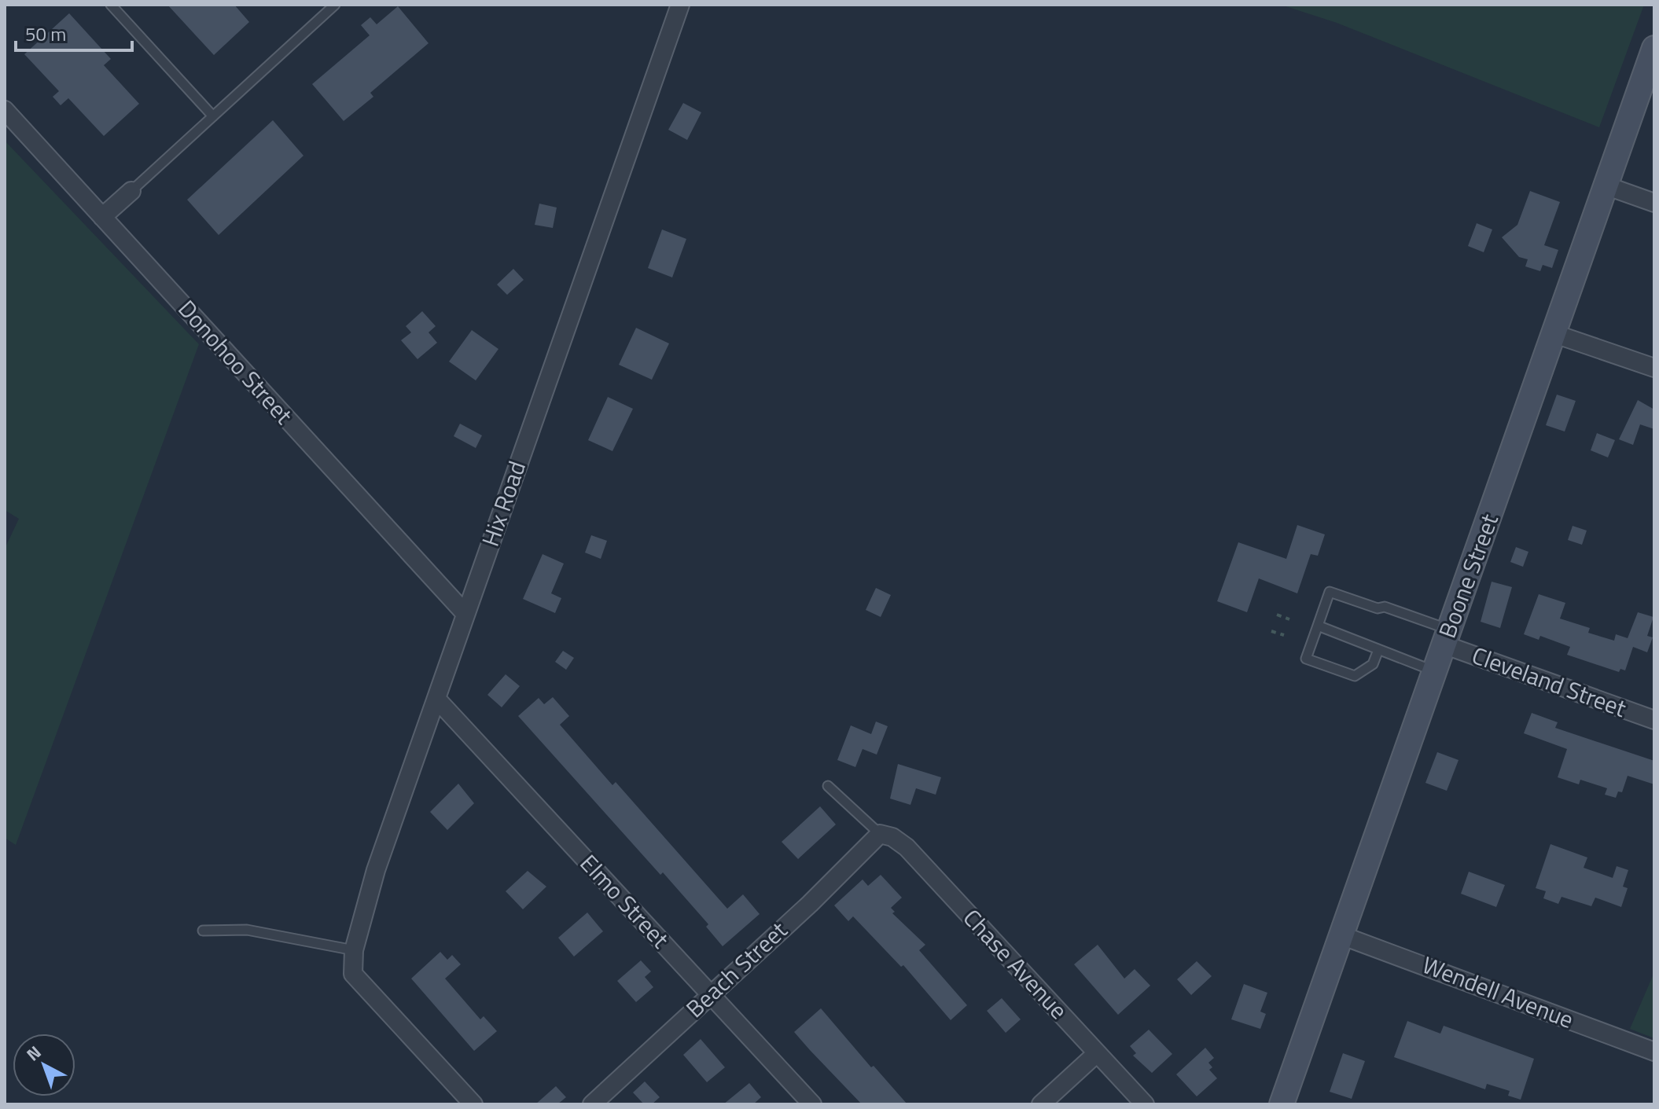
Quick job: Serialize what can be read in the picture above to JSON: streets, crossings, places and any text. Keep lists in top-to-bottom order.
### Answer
{
  "streets": {
    "street": [
      "Donohoo Street",
      "Hix Road",
      "Boone Street",
      "Cleveland Street",
      "Elmo Street",
      "Chase Avenue",
      "Beach Street",
      "Wendell Avenue"
    ]
  },
  "crossings": [
    ["Donohoo Street", "Hix Road"],
    ["Hix Road", "Elmo Street"],
    ["Boone Street", "Cleveland Street"],
    ["Boone Street", "Wendell Avenue"],
    ["Elmo Street", "Beach Street"],
    ["Chase Avenue", "Beach Street"]
  ],
  "scale_bar": "50 m",
  "north": "top left"
}
